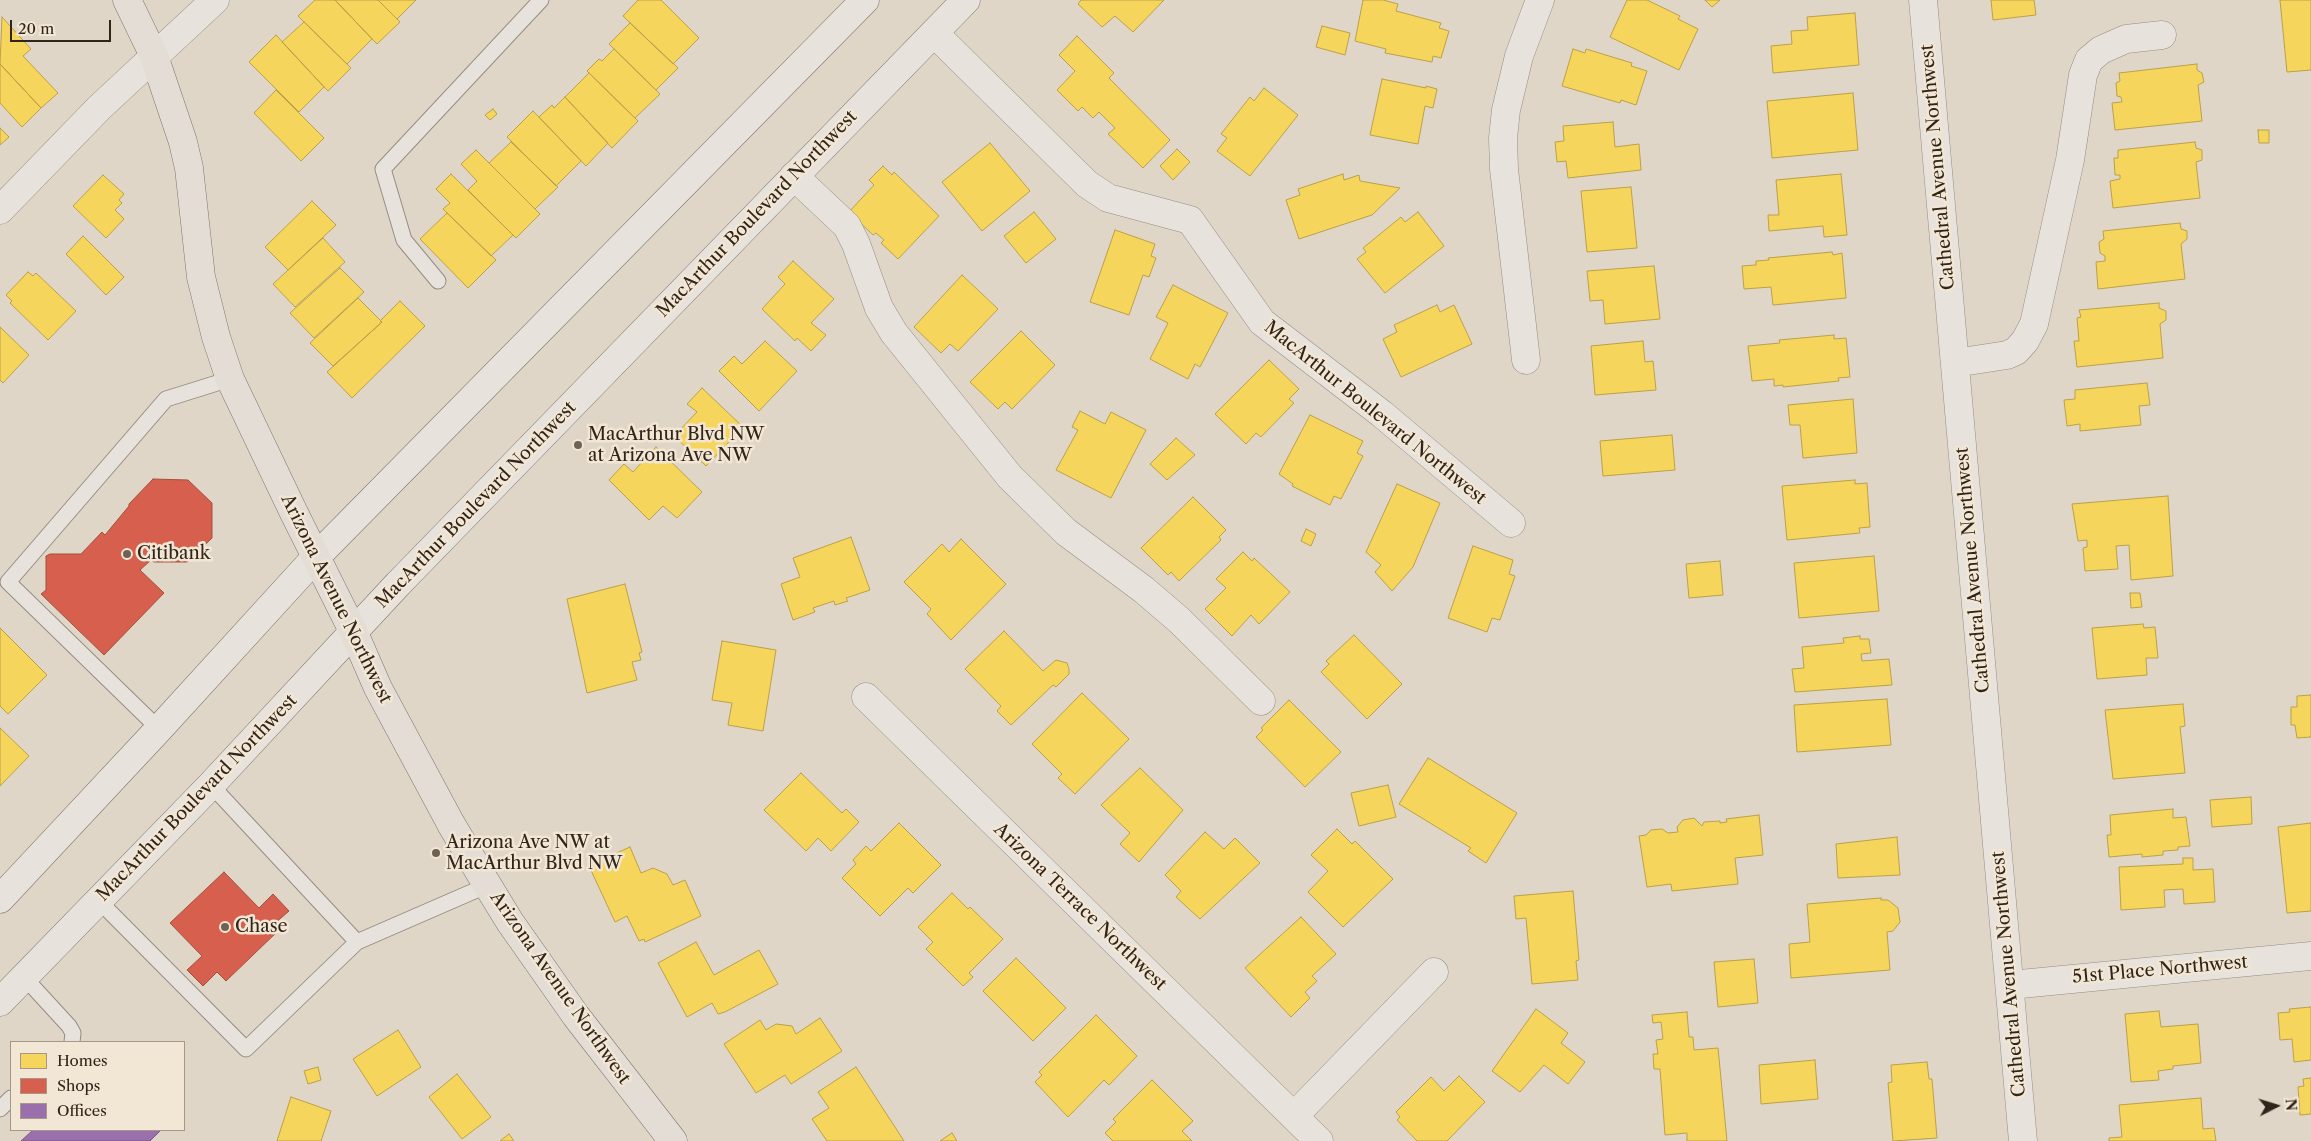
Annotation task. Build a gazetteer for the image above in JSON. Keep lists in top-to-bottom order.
{
  "streets": {
    "main road": ["Arizona Avenue Northwest"],
    "street": [
      "Cathedral Avenue Northwest",
      "MacArthur Boulevard Northwest",
      "Arizona Terrace Northwest",
      "51st Place Northwest"
    ]
  },
  "crossings": [
    ["Cathedral Avenue Northwest", "51st Place Northwest"],
    ["MacArthur Boulevard Northwest", "Arizona Avenue Northwest"]
  ],
  "places": [
    "MacArthur Blvd NW at Arizona Ave NW",
    "Citibank",
    "Arizona Ave NW at MacArthur Blvd NW",
    "Chase"
  ],
  "legend": ["Homes", "Shops", "Offices"],
  "scale_bar": "20 m",
  "north": "right"
}
